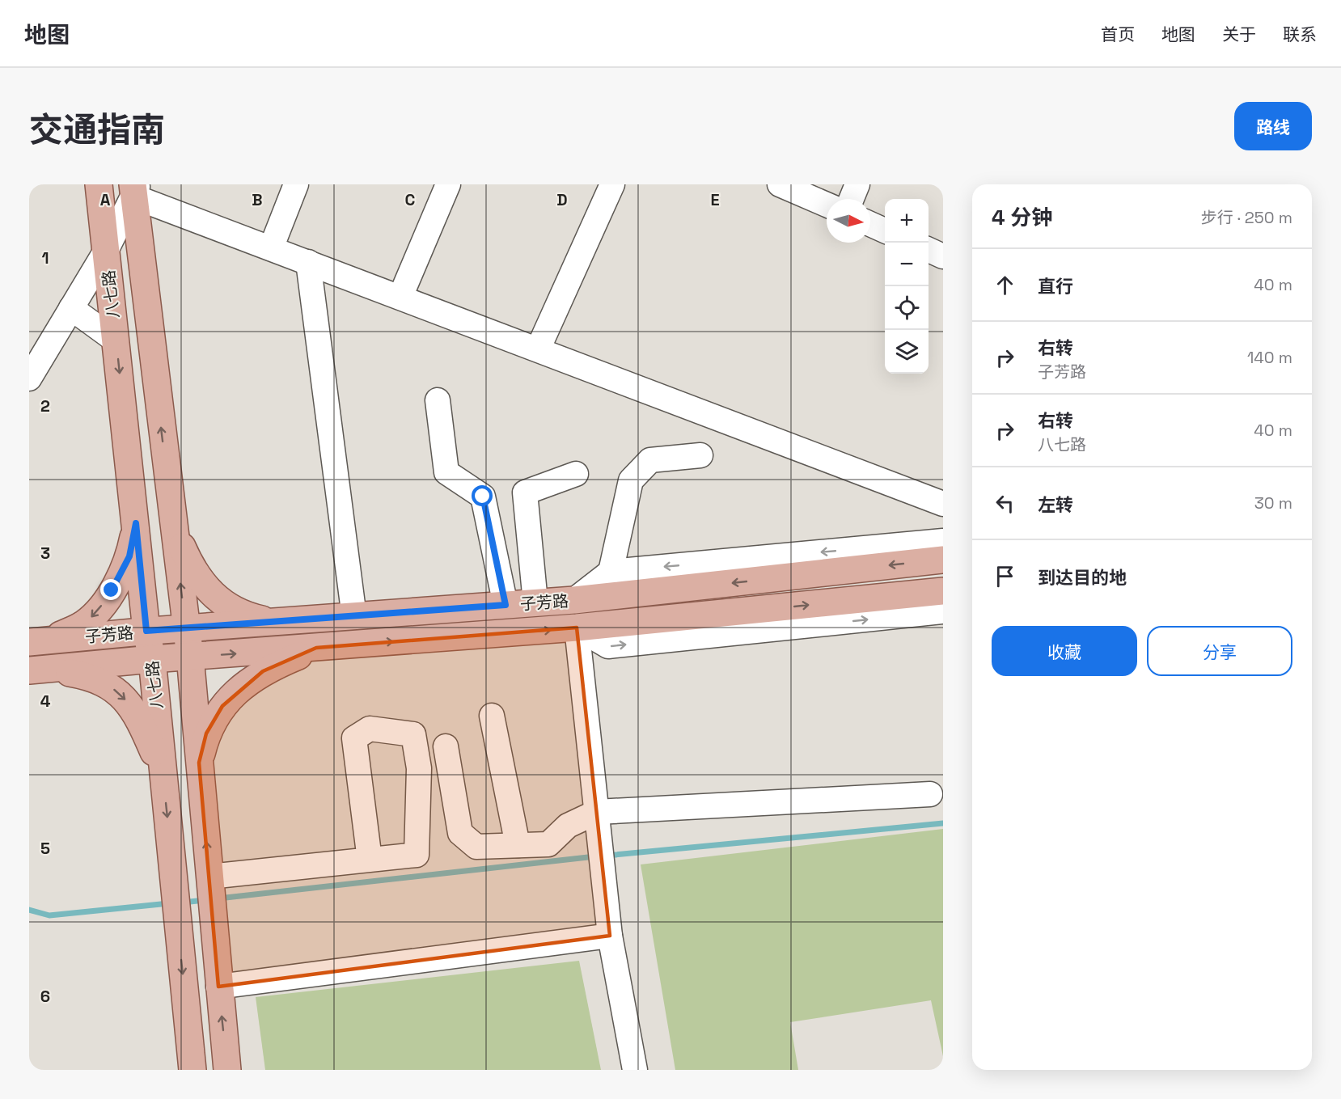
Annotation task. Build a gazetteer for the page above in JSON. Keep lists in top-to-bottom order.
{
  "streets": {
    "main road": ["八七路", "子芳路"]
  },
  "crossings": [
    ["八七路", "子芳路"]
  ],
  "north": "right",
  "page": {
    "header": "地图",
    "nav": [
      "首页",
      "地图",
      "关于",
      "联系"
    ],
    "title": "交通指南",
    "buttons": [
      "路线",
      ["收藏", "分享"]
    ],
    "heading": ["4 分钟", "步行 · 250 m"],
    "map_buttons": ["+", "−"],
    "list": [
      ["直行", "40 m"],
      ["右转", "子芳路", "140 m"],
      ["右转", "八七路", "40 m"],
      ["左转", "30 m"],
      "到达目的地"
    ]
  },
  "grid": {
    "columns": [
      "A",
      "B",
      "C",
      "D",
      "E"
    ],
    "rows": [
      "1",
      "2",
      "3",
      "4",
      "5",
      "6"
    ]
  }
}
